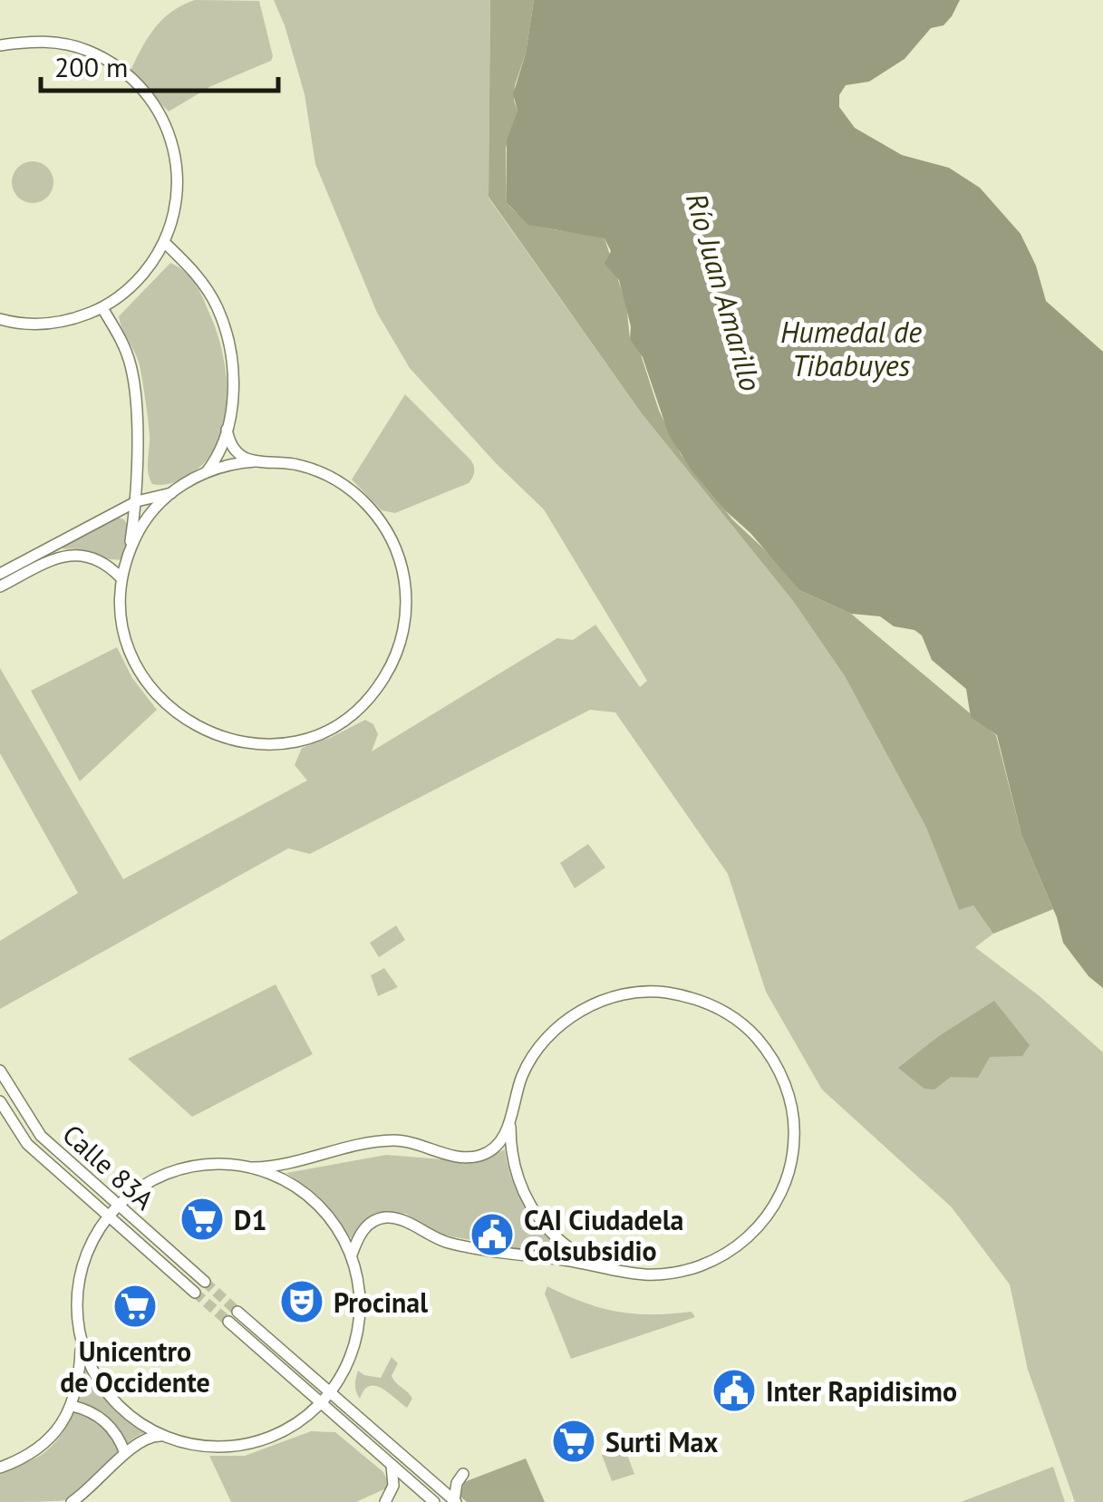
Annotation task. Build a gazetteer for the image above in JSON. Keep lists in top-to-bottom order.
{
  "streets": {
    "street": ["Calle 83A"]
  },
  "water": ["Río Juan Amarillo", "Humedal de Tibabuyes"],
  "places": {
    "supermarket": ["D1", "Unicentro de Occidente", "Surti Max"],
    "public building": ["CAI Ciudadela Colsubsidio", "Inter Rapidisimo"],
    "theatre": ["Procinal"]
  },
  "scale_bar": "200 m"
}
